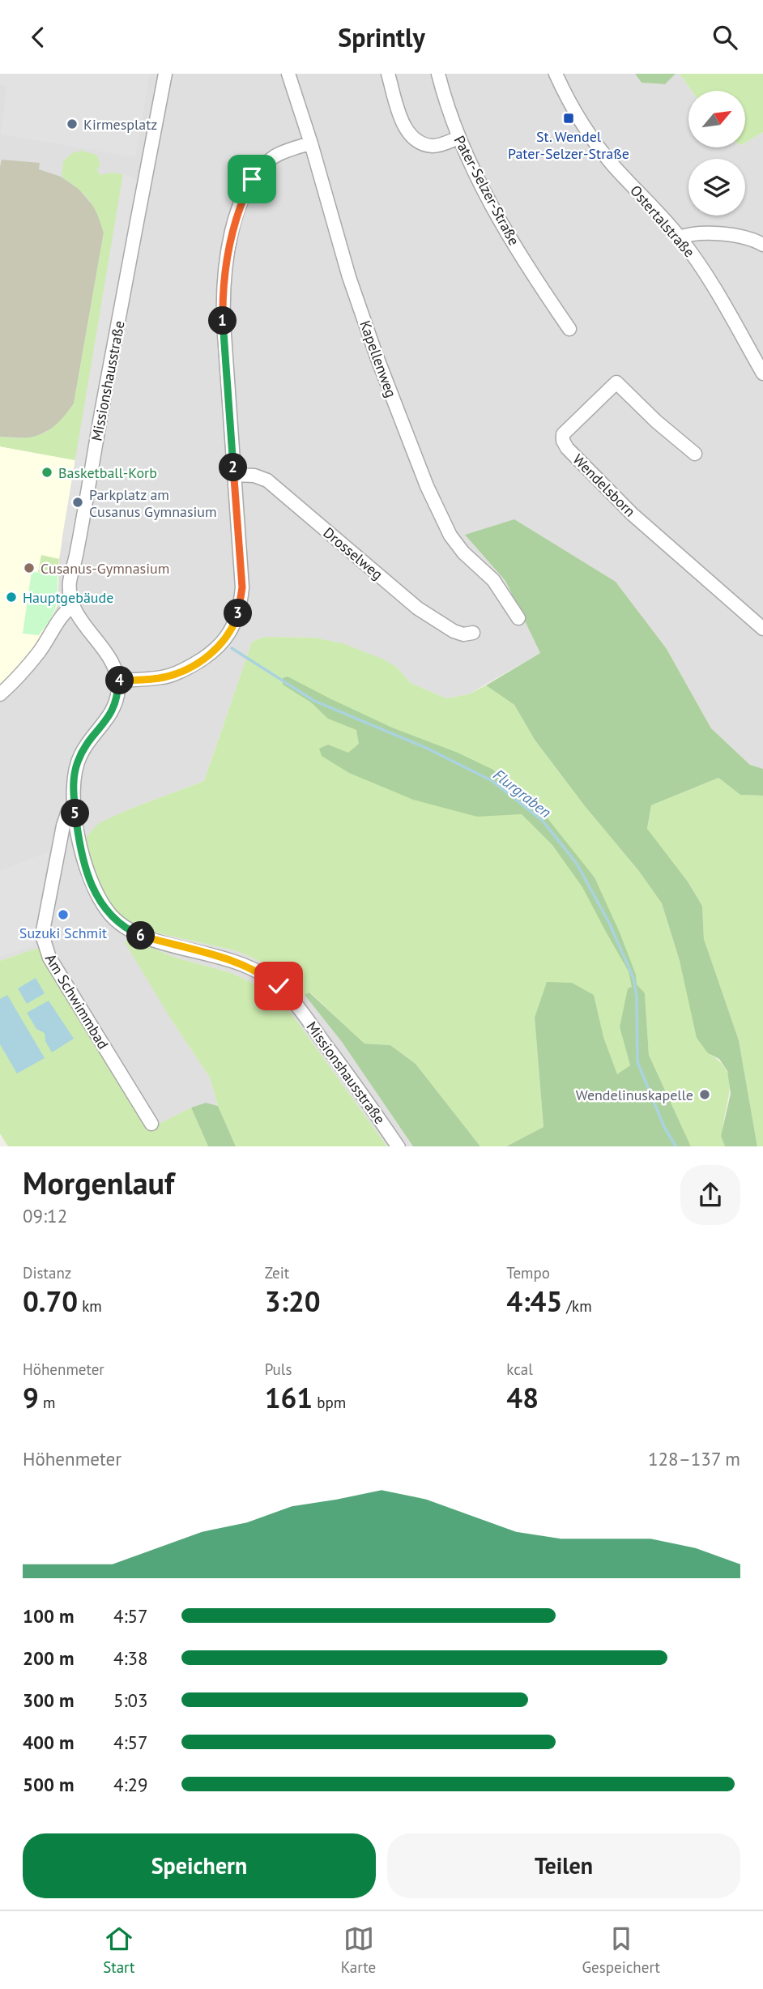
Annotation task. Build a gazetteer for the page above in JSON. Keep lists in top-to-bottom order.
{
  "streets": {
    "street": [
      "Pater-Selzer-Straße",
      "Ostertalstraße",
      "Kapellenweg",
      "Missionshausstraße",
      "Wendelsborn",
      "Drosselweg",
      "Am Schwimmbad"
    ]
  },
  "crossings": [
    ["Missionshausstraße", "Am Schwimmbad"]
  ],
  "water": ["Flurgraben"],
  "places": {
    "transit": ["St. Wendel Pater-Selzer-Straße"],
    "other": [
      "Kirmesplatz",
      "Basketball-Korb",
      "Parkplatz am Cusanus Gymnasium",
      "Cusanus-Gymnasium",
      "Hauptgebäude",
      "Suzuki Schmit",
      "Wendelinuskapelle"
    ]
  },
  "north": "top right",
  "page": {
    "header": "Sprintly",
    "pins": [
      "1",
      "2",
      "3",
      "4",
      "5",
      "6"
    ],
    "heading": ["Morgenlauf", "09:12"],
    "stats": [
      ["Distanz", "0.70 km"],
      ["Zeit", "3:20"],
      ["Tempo", "4:45 /km"],
      ["Höhenmeter", "9 m"],
      ["Puls", "161 bpm"],
      ["kcal", "48"]
    ],
    "chart": ["Höhenmeter", "128–137 m"],
    "list": [
      {
        "name": "100 m",
        "note": "4:57"
      },
      {
        "name": "200 m",
        "note": "4:38"
      },
      {
        "name": "300 m",
        "note": "5:03"
      },
      {
        "name": "400 m",
        "note": "4:57"
      },
      {
        "name": "500 m",
        "note": "4:29"
      }
    ],
    "buttons": ["Speichern", "Teilen"],
    "tabs": ["Start", "Karte", "Gespeichert"]
  }
}
